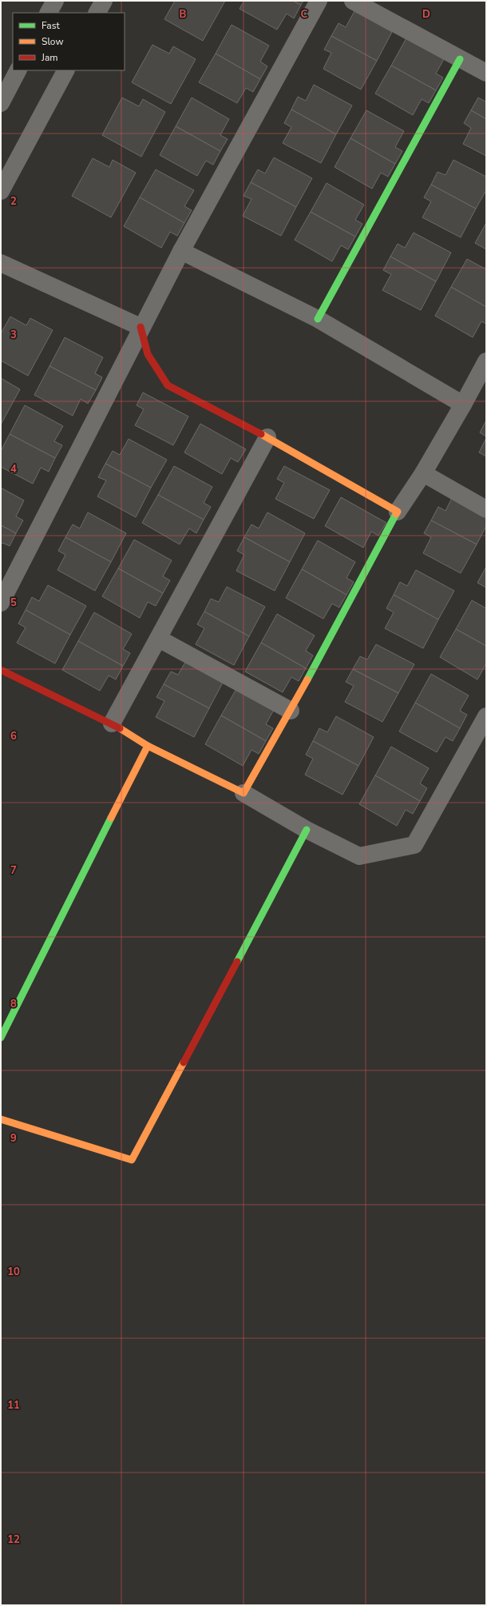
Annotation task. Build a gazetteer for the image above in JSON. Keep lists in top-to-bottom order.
{
  "legend": ["Fast", "Slow", "Jam"],
  "grid": {
    "columns": ["B", "C", "D"],
    "rows": [
      "2",
      "3",
      "4",
      "5",
      "6",
      "7",
      "8",
      "9",
      "10",
      "11",
      "12"
    ]
  }
}
